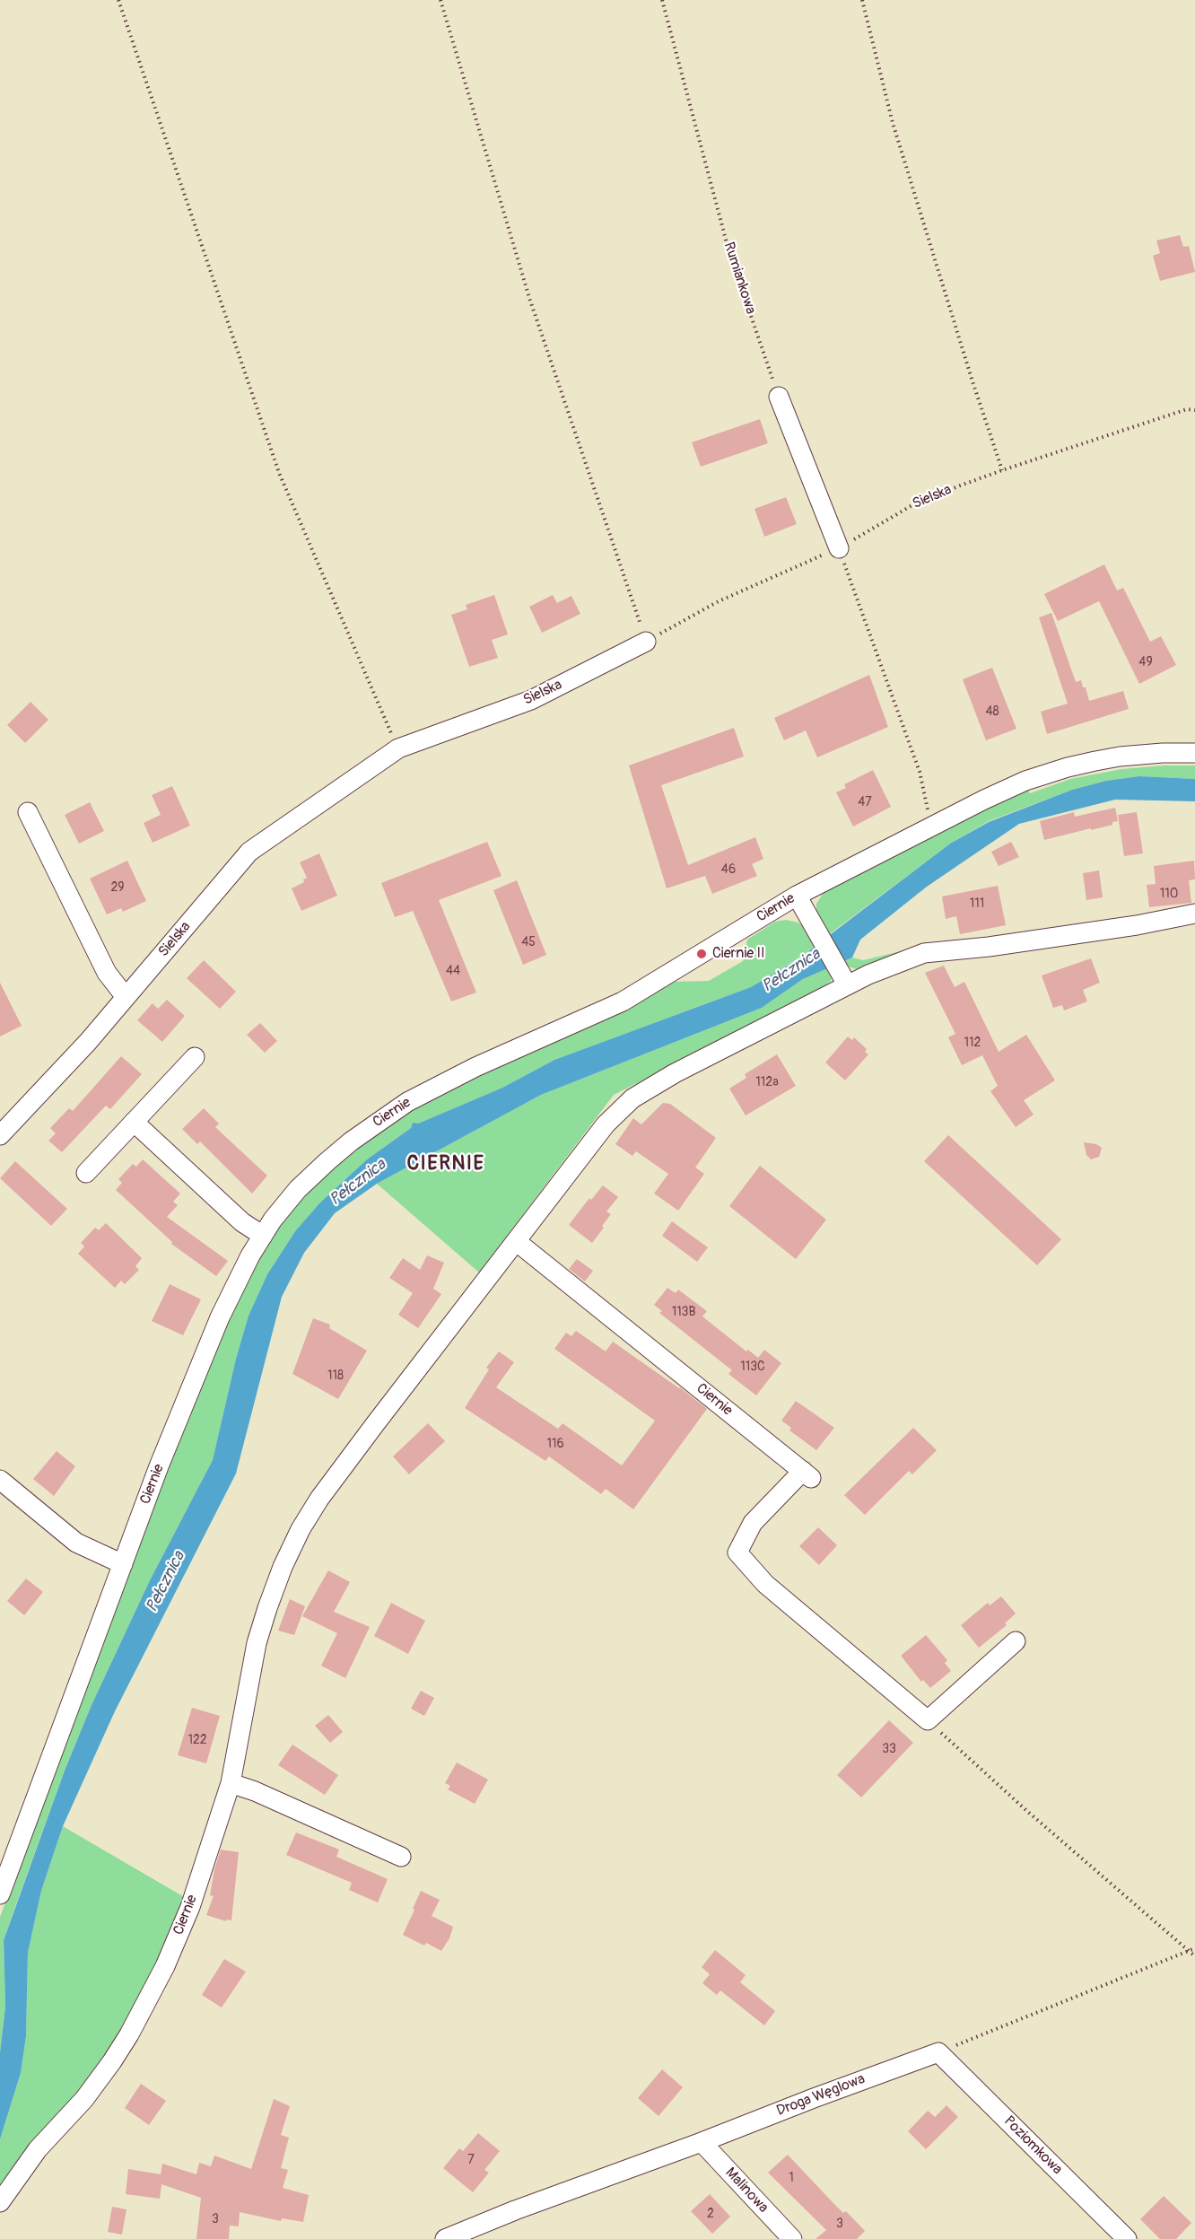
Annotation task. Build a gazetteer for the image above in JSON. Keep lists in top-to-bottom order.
{
  "streets": {
    "street": [
      "Sielska",
      "Ciernie",
      "Droga Węglowa",
      "Poziomkowa",
      "Malinowa"
    ],
    "path": ["Rumiankowa"]
  },
  "crossings": [
    ["Droga Węglowa", "Poziomkowa"],
    ["Droga Węglowa", "Malinowa"]
  ],
  "districts": ["CIERNIE"],
  "water": ["Pełcznica"],
  "places": ["Ciernie II"],
  "house_numbers": [
    "49",
    "48",
    "47",
    "46",
    "29",
    "110",
    "111",
    "45",
    "44",
    "112",
    "112a",
    "113B",
    "113C",
    "118",
    "116",
    "122",
    "33",
    "7",
    "1",
    "2",
    "3",
    "3"
  ]
}
